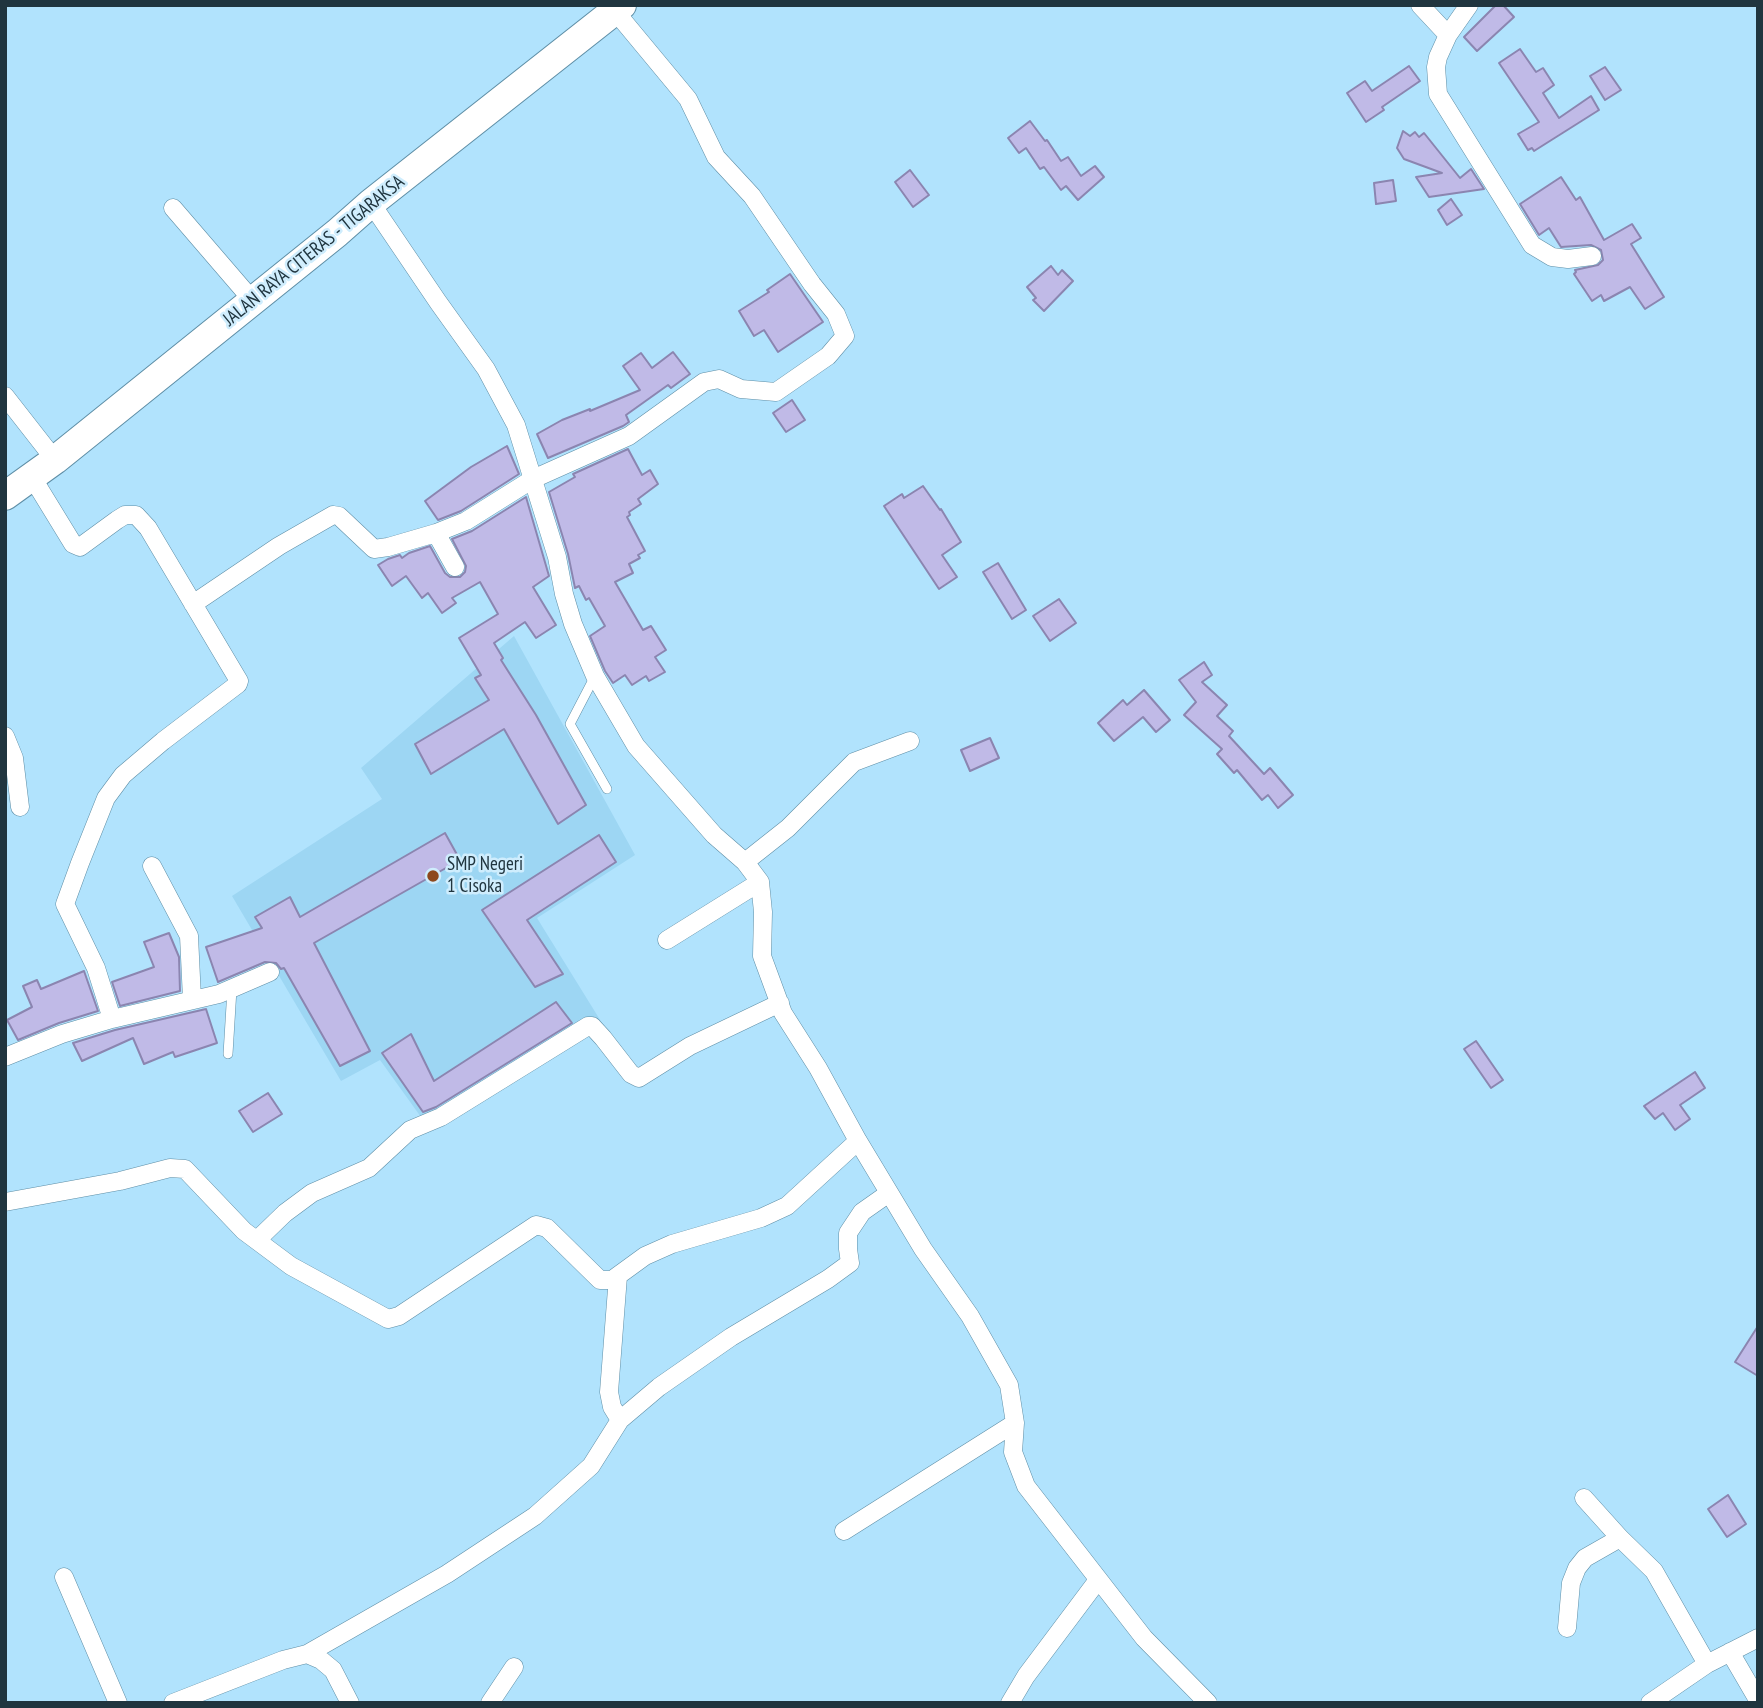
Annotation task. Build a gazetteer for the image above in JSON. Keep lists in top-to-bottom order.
{
  "streets": {
    "main road": ["JALAN RAYA CITERAS - TIGARAKSA"]
  },
  "places": ["SMP Negeri 1 Cisoka"]
}
